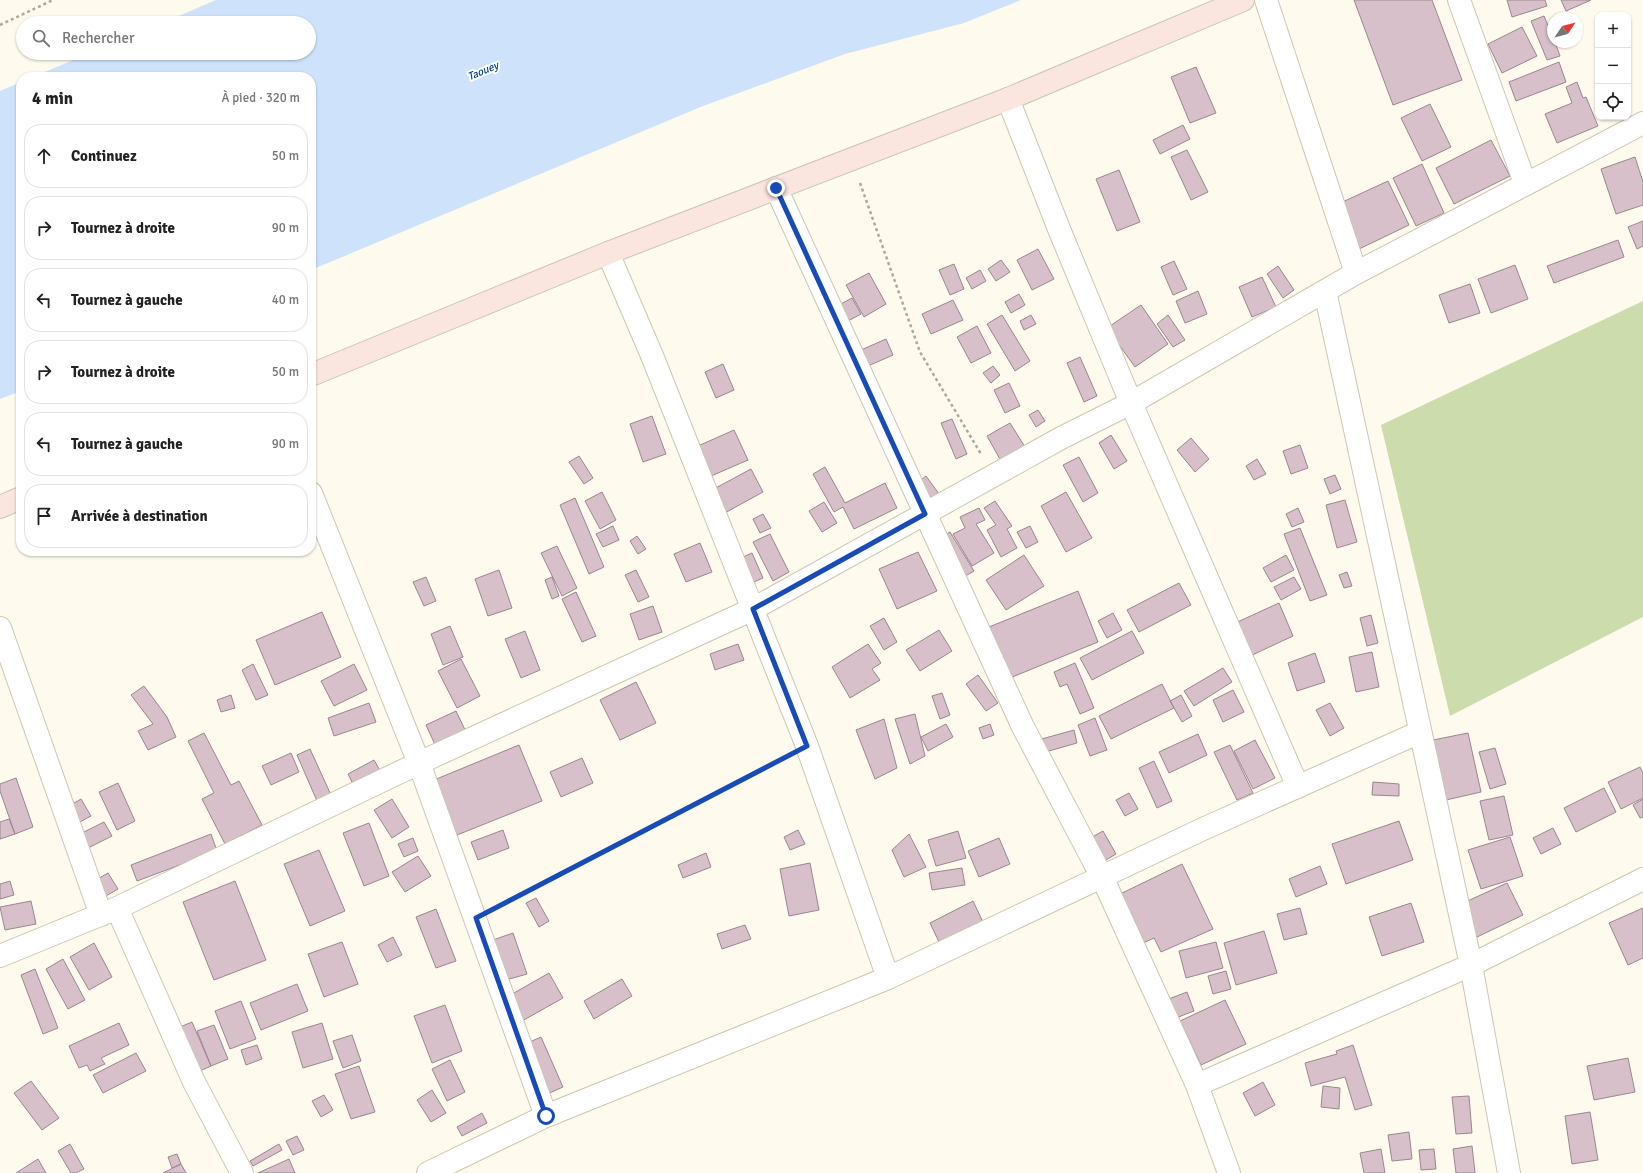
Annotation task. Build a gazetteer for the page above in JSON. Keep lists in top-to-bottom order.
{
  "water": ["Taouey"],
  "north": "top right",
  "page": {
    "map_buttons": ["+", "−"],
    "search": "Rechercher",
    "heading": ["4 min", "À pied · 320 m"],
    "list": [
      ["Continuez", "50 m"],
      ["Tournez à droite", "90 m"],
      ["Tournez à gauche", "40 m"],
      ["Tournez à droite", "50 m"],
      ["Tournez à gauche", "90 m"],
      "Arrivée à destination"
    ]
  }
}
